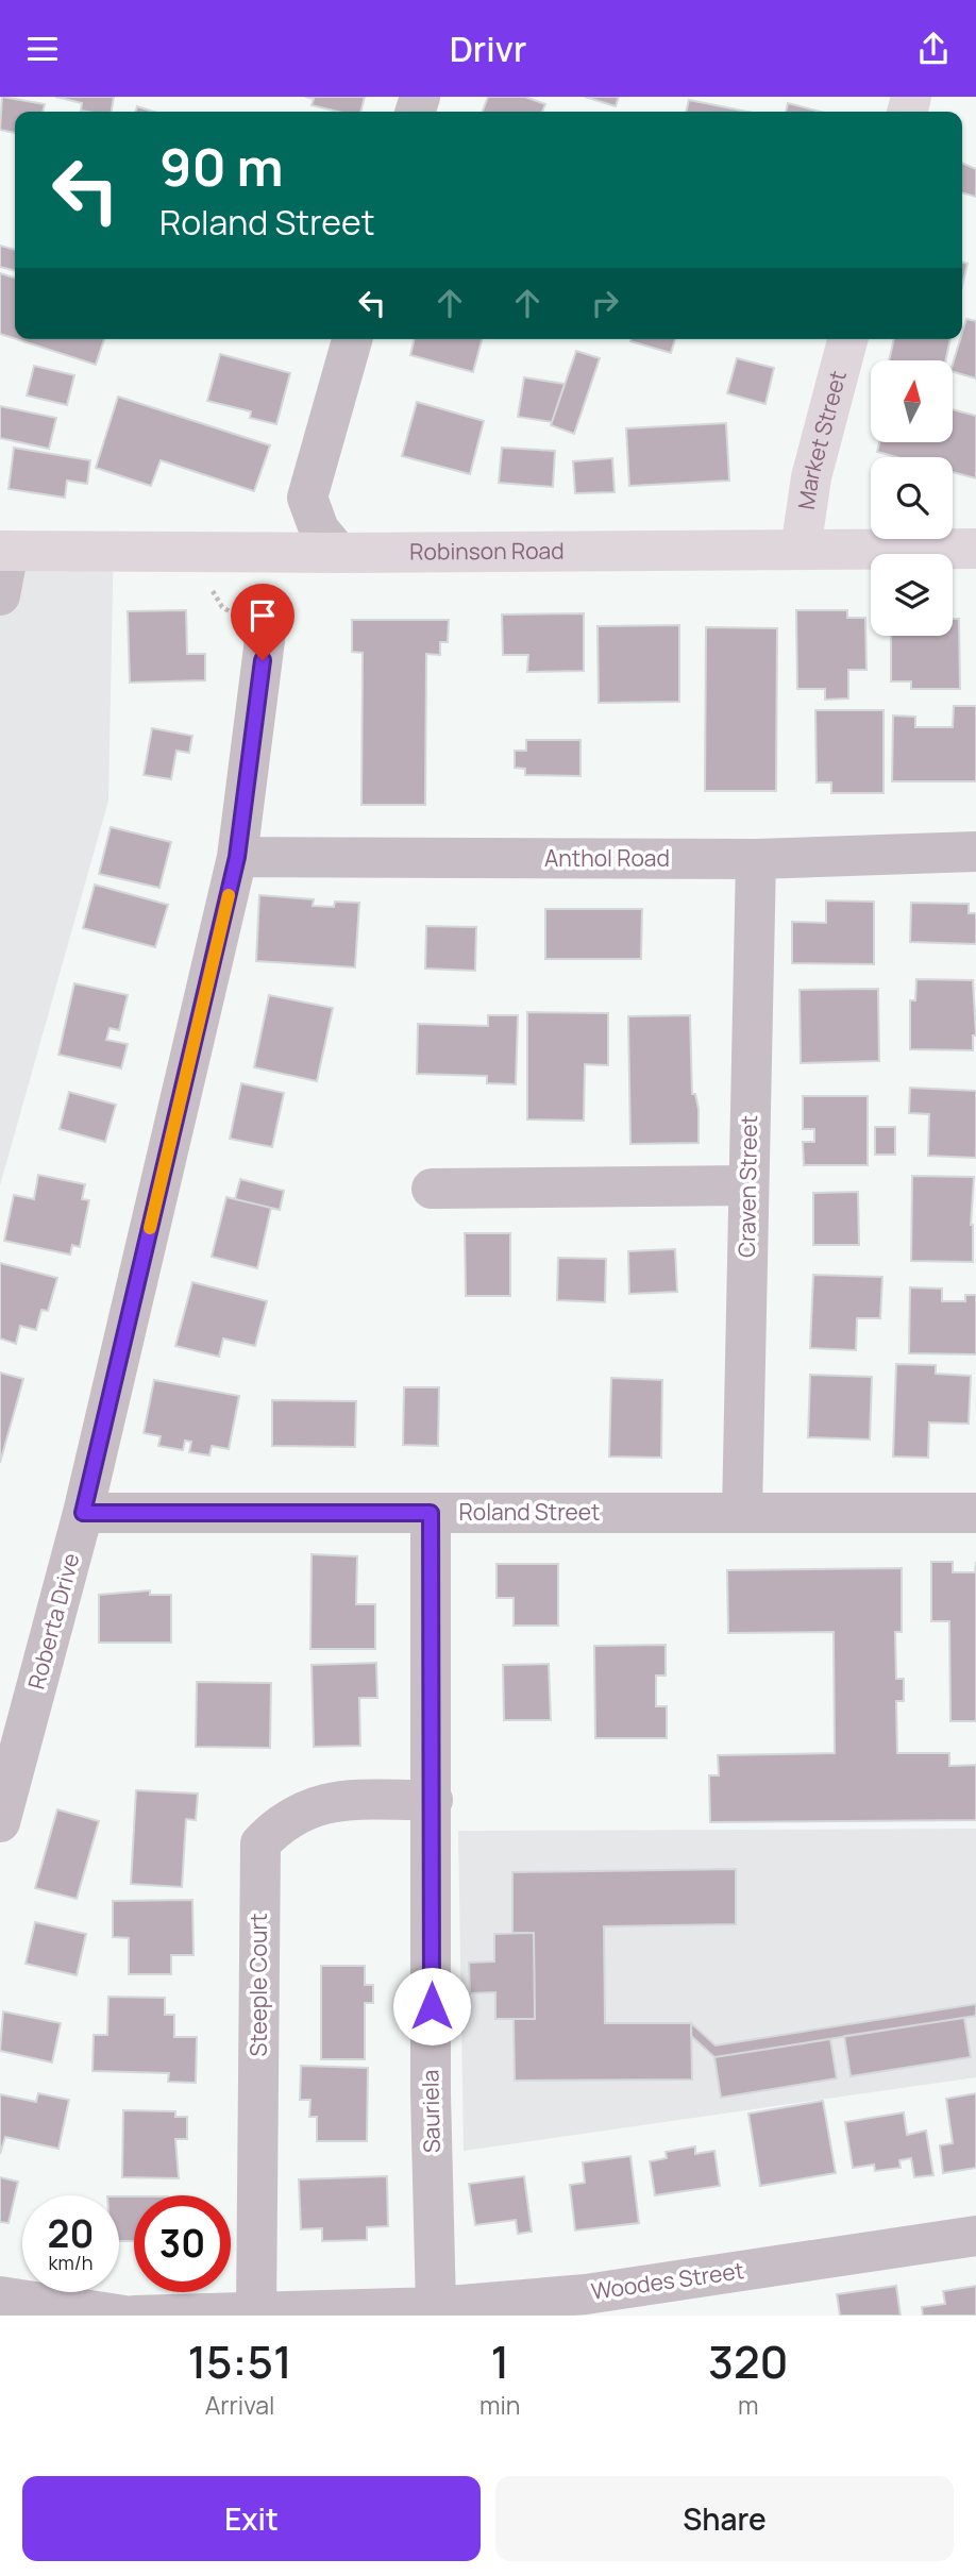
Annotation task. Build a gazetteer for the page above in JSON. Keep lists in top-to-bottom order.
{
  "streets": {
    "main road": ["Market Street", "Robinson Road"],
    "street": [
      "Anthol Road",
      "Craven Street",
      "Roland Street",
      "Roberta Drive",
      "Steeple Court",
      "Sauriela",
      "Woodes Street"
    ]
  },
  "crossings": [
    ["Market Street", "Robinson Road"],
    ["Anthol Road", "Craven Street"],
    ["Anthol Road", "Roberta Drive"],
    ["Craven Street", "Roland Street"],
    ["Roland Street", "Roberta Drive"],
    ["Roland Street", "Sauriela"],
    ["Steeple Court", "Sauriela"],
    ["Steeple Court", "Woodes Street"],
    ["Sauriela", "Woodes Street"]
  ],
  "north": "top",
  "page": {
    "header": "Drivr",
    "turn": ["90 m", "Roland Street"],
    "speed": "20 km/h",
    "limit": "30",
    "eta": [
      "15:51",
      "Arrival",
      "1",
      "min",
      "320",
      "m"
    ],
    "buttons": ["Exit", "Share"]
  }
}
